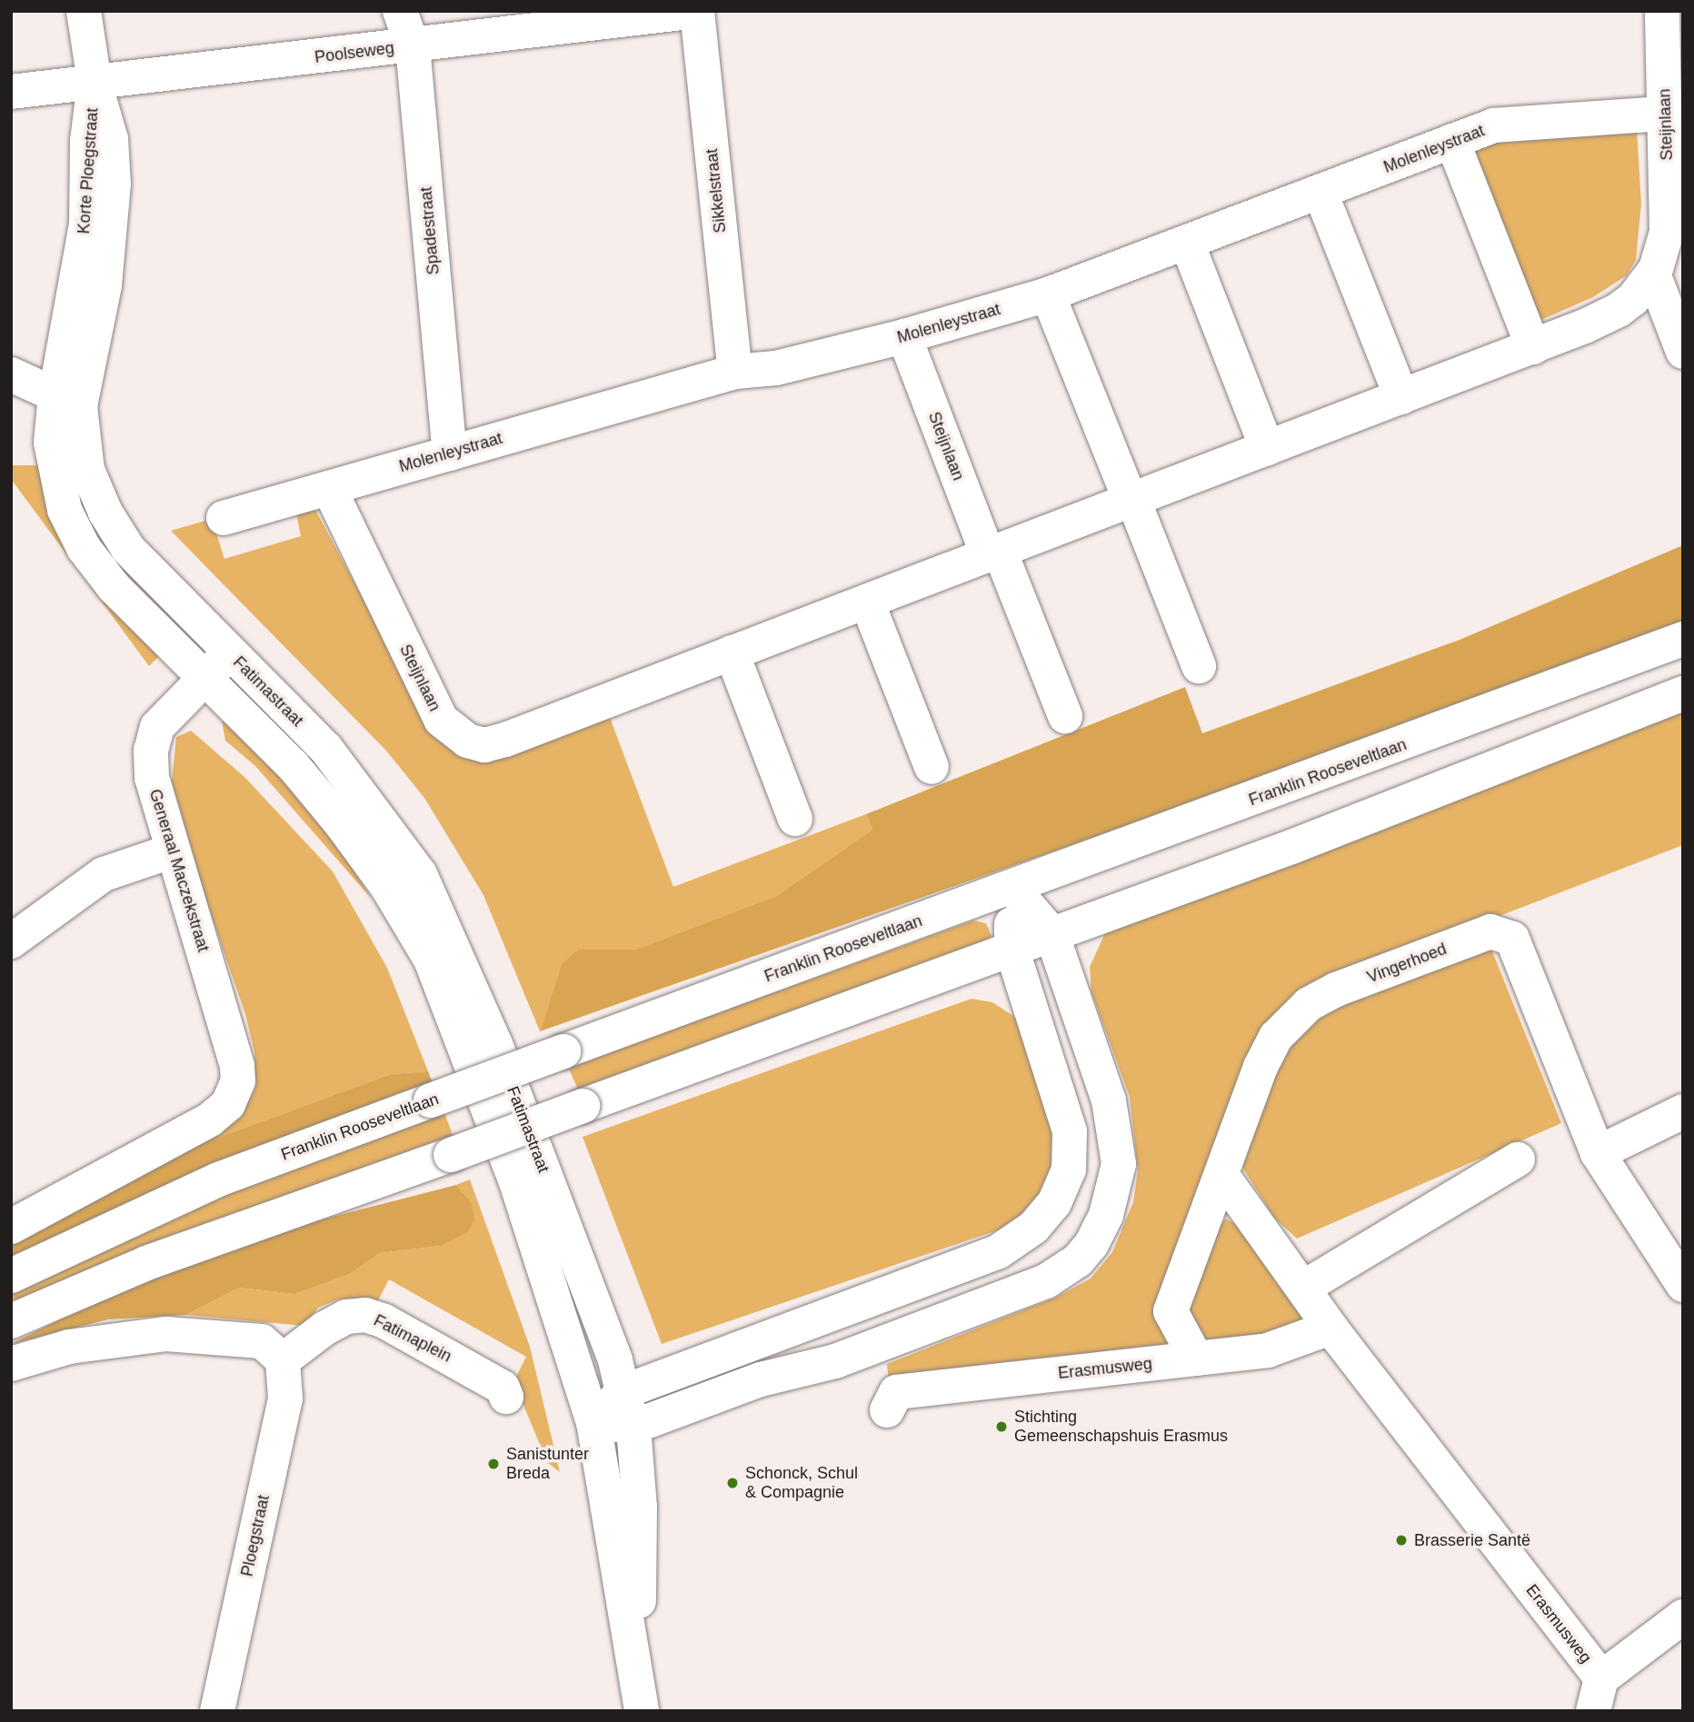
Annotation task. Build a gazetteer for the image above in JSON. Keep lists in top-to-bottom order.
{
  "streets": {
    "street": [
      "Poolseweg",
      "Steijnlaan",
      "Molenleystraat",
      "Korte Ploegstraat",
      "Sikkelstraat",
      "Spadestraat",
      "Fatimastraat",
      "Franklin Rooseveltlaan",
      "Generaal Maczekstraat",
      "Vingerhoed",
      "Fatimaplein",
      "Erasmusweg",
      "Ploegstraat"
    ]
  },
  "crossings": [
    ["Poolseweg", "Korte Ploegstraat"],
    ["Poolseweg", "Sikkelstraat"],
    ["Poolseweg", "Spadestraat"],
    ["Steijnlaan", "Molenleystraat"],
    ["Molenleystraat", "Sikkelstraat"],
    ["Molenleystraat", "Spadestraat"],
    ["Fatimastraat", "Generaal Maczekstraat"],
    ["Vingerhoed", "Erasmusweg"],
    ["Fatimaplein", "Ploegstraat"]
  ],
  "places": [
    "Stichting Gemeenschapshuis Erasmus",
    "Sanistunter Breda",
    "Schonck, Schul & Compagnie",
    "Brasserie Santë"
  ]
}
